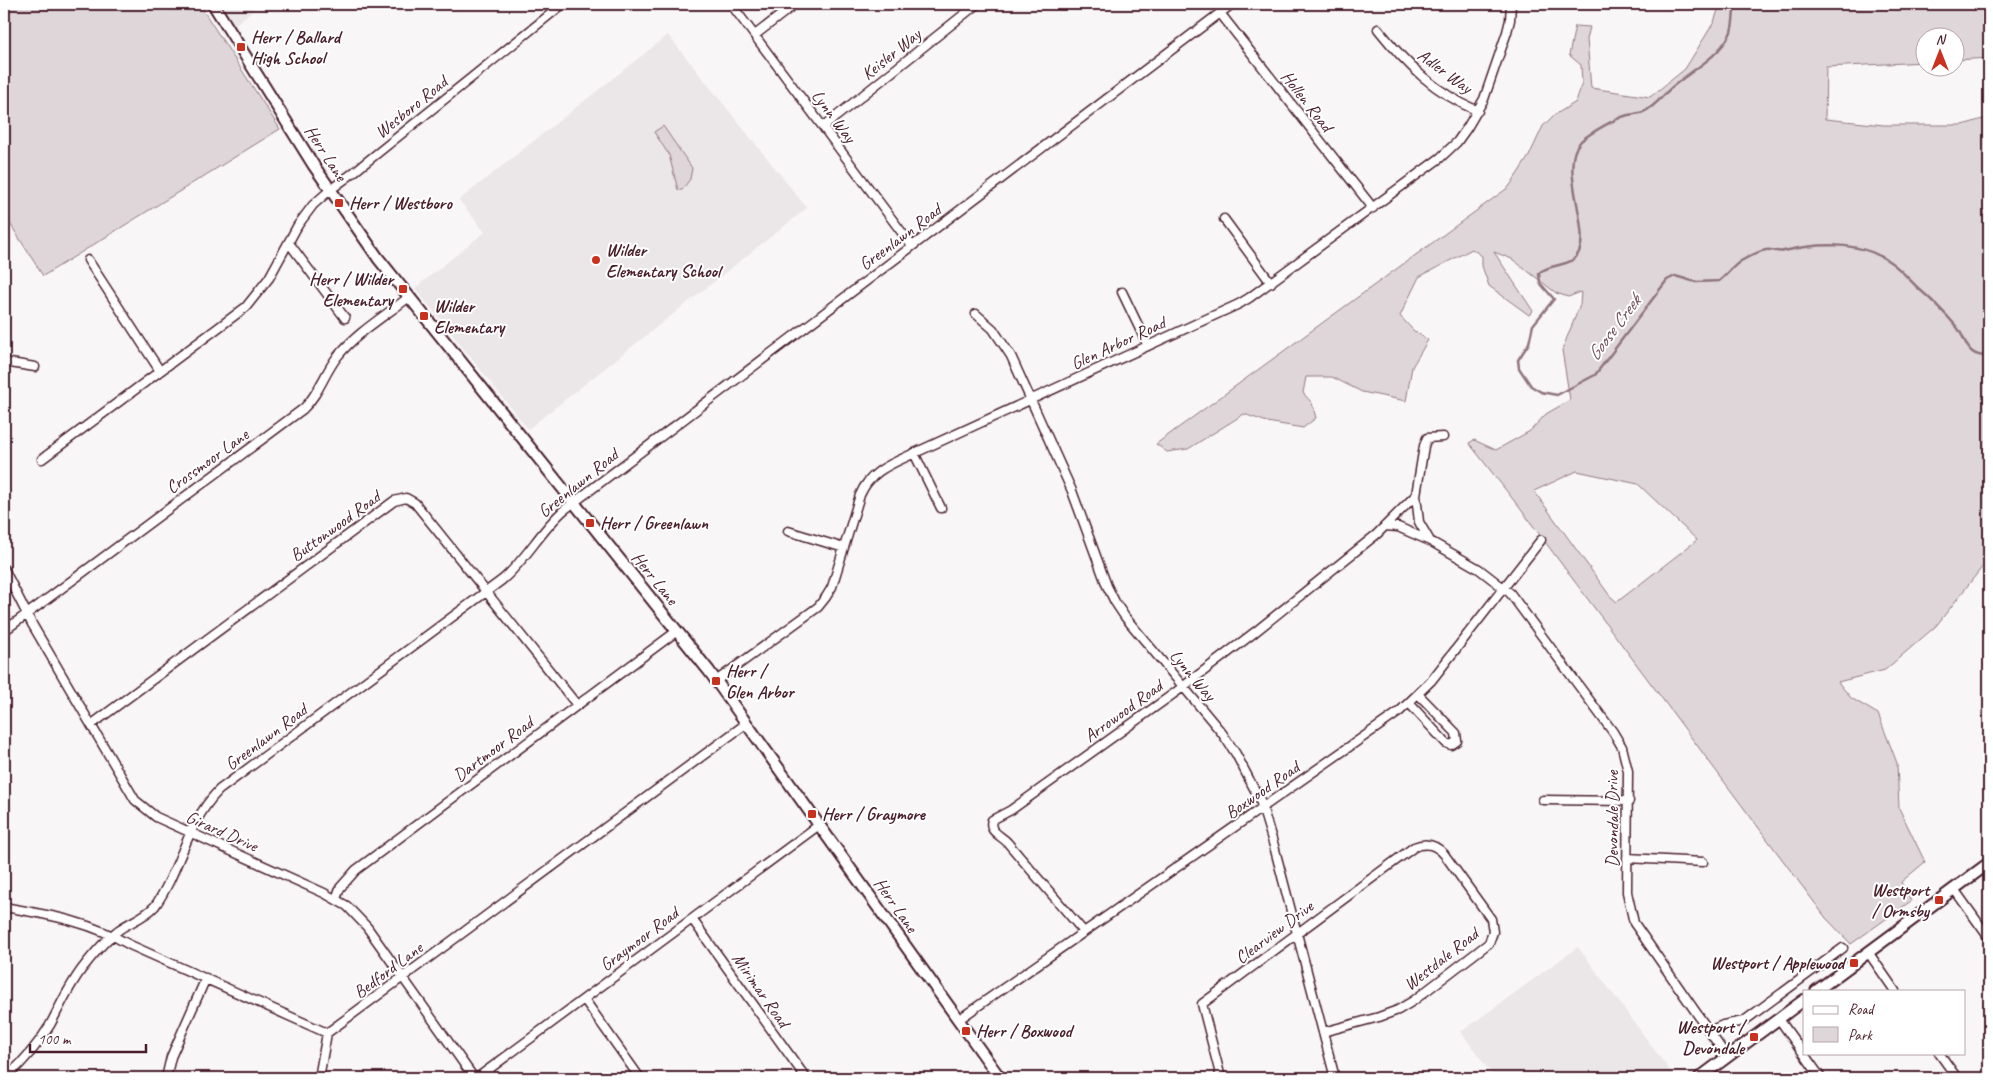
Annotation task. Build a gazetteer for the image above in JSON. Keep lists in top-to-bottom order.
{
  "streets": {
    "main road": ["Herr Lane"],
    "street": [
      "Keisler Way",
      "Adler Way",
      "Hollen Road",
      "Wesboro Road",
      "Lynn Way",
      "Greenlawn Road",
      "Glen Arbor Road",
      "Crossmoor Lane",
      "Buttonwood Road",
      "Arrowood Road",
      "Dartmoor Road",
      "Boxwood Road",
      "Devondale Drive",
      "Girard Drive",
      "Clearview Drive",
      "Graymoor Road",
      "Westdale Road",
      "Bedford Lane",
      "Mirimar Road"
    ]
  },
  "crossings": [
    ["Keisler Way", "Lynn Way"],
    ["Adler Way", "Glen Arbor Road"],
    ["Hollen Road", "Greenlawn Road"],
    ["Hollen Road", "Glen Arbor Road"],
    ["Wesboro Road", "Herr Lane"],
    ["Lynn Way", "Greenlawn Road"],
    ["Lynn Way", "Glen Arbor Road"],
    ["Lynn Way", "Arrowood Road"],
    ["Lynn Way", "Boxwood Road"],
    ["Lynn Way", "Clearview Drive"],
    ["Lynn Way", "Westdale Road"],
    ["Herr Lane", "Greenlawn Road"],
    ["Herr Lane", "Glen Arbor Road"],
    ["Herr Lane", "Crossmoor Lane"],
    ["Herr Lane", "Dartmoor Road"],
    ["Herr Lane", "Boxwood Road"],
    ["Herr Lane", "Graymoor Road"],
    ["Herr Lane", "Bedford Lane"],
    ["Greenlawn Road", "Buttonwood Road"],
    ["Greenlawn Road", "Girard Drive"],
    ["Crossmoor Lane", "Girard Drive"],
    ["Buttonwood Road", "Dartmoor Road"],
    ["Buttonwood Road", "Girard Drive"],
    ["Arrowood Road", "Boxwood Road"],
    ["Arrowood Road", "Devondale Drive"],
    ["Dartmoor Road", "Girard Drive"],
    ["Boxwood Road", "Devondale Drive"],
    ["Girard Drive", "Graymoor Road"],
    ["Girard Drive", "Bedford Lane"],
    ["Clearview Drive", "Westdale Road"],
    ["Graymoor Road", "Mirimar Road"]
  ],
  "water": ["Goose Creek"],
  "places": {
    "transit": [
      "Herr / Ballard High School",
      "Herr / Westboro",
      "Herr / Wilder Elementary",
      "Wilder Elementary",
      "Herr / Greenlawn",
      "Herr / Glen Arbor",
      "Herr / Graymore",
      "Westport / Ormsby",
      "Westport / Applewood",
      "Herr / Boxwood",
      "Westport / Devondale"
    ],
    "other": ["Wilder Elementary School"]
  },
  "legend": ["Road", "Park"],
  "scale_bar": "100 m",
  "north": "top"
}
